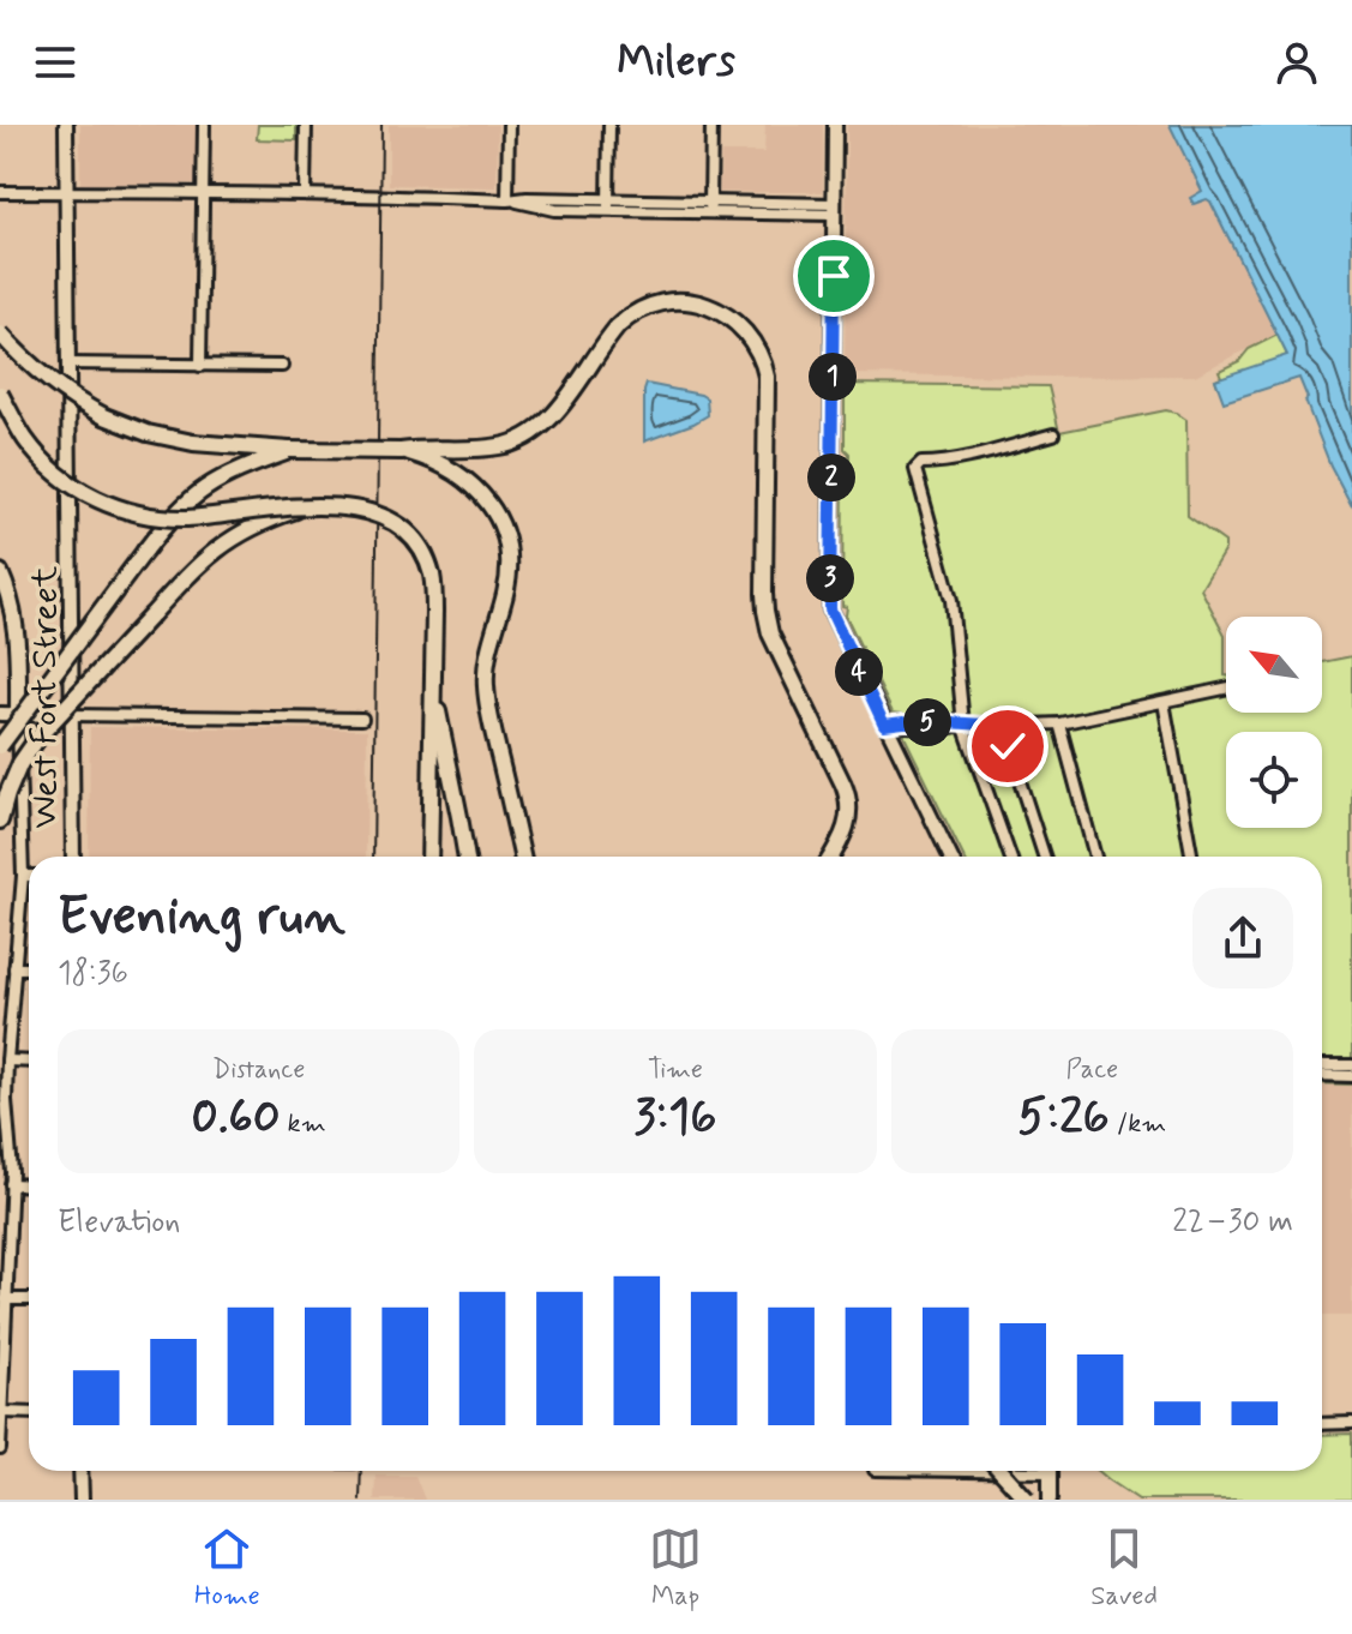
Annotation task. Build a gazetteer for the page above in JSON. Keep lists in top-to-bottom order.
{
  "streets": {
    "main road": ["West Fort Street"]
  },
  "north": "top left",
  "page": {
    "header": "Milers",
    "pins": [
      "1",
      "2",
      "3",
      "4",
      "5"
    ],
    "heading": ["Evening run", "18:36"],
    "stats": [
      ["Distance", "0.60 km"],
      ["Time", "3:16"],
      ["Pace", "5:26 /km"]
    ],
    "chart": ["Elevation", "22–30 m"],
    "tabs": ["Home", "Map", "Saved"]
  }
}
